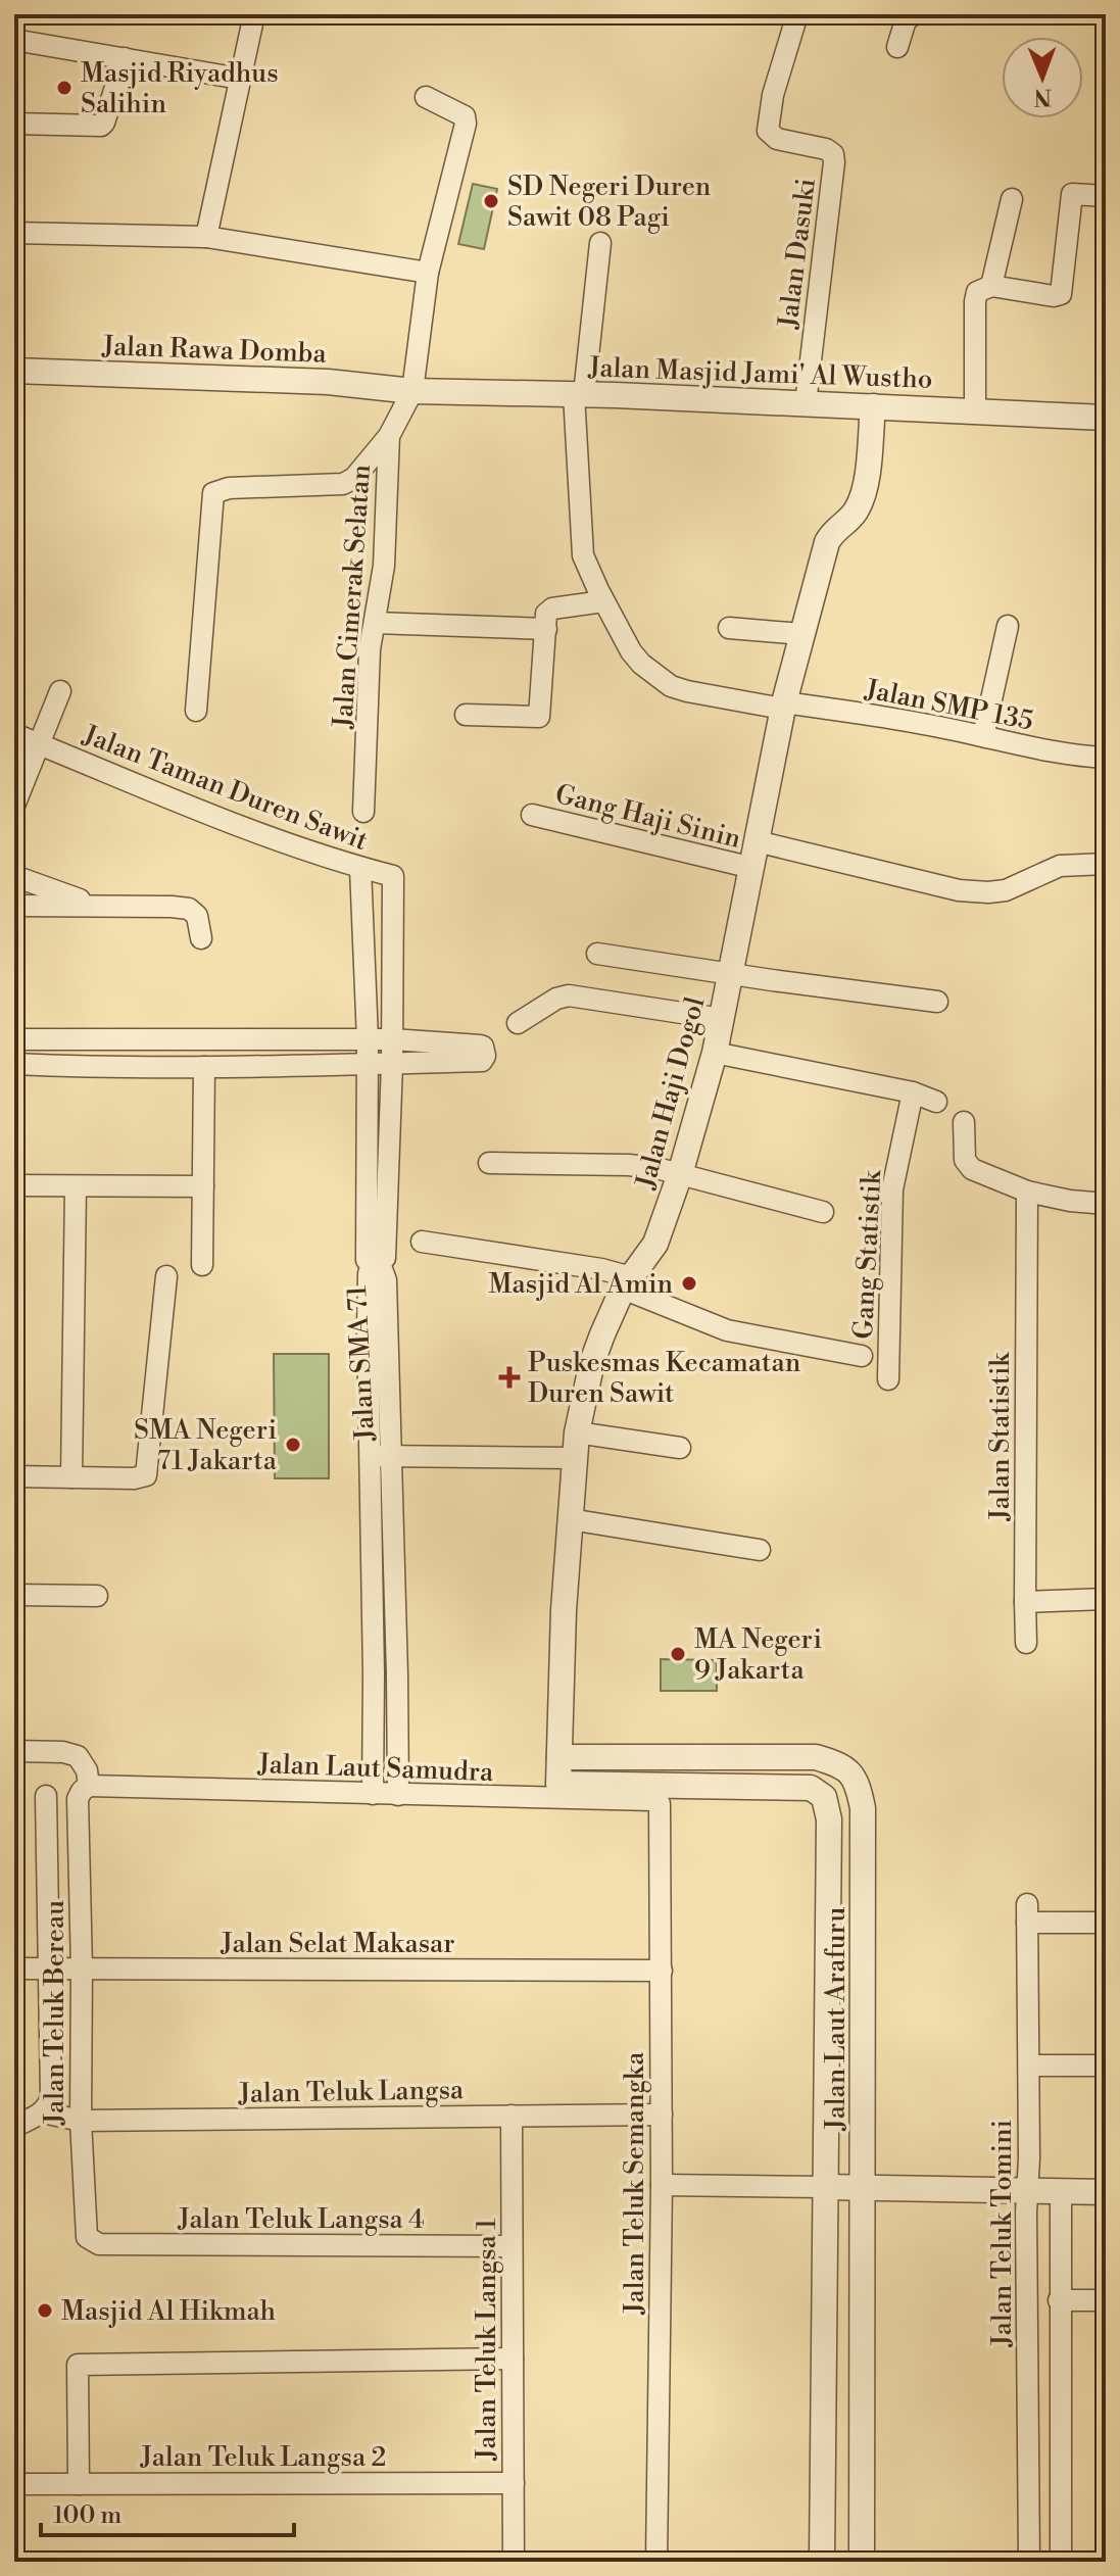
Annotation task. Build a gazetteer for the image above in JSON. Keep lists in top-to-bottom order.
{
  "streets": {
    "street": [
      "Jalan Dasuki",
      "Jalan Rawa Domba",
      "Jalan Masjid Jami' Al Wustho",
      "Jalan Cimerak Selatan",
      "Jalan SMP 135",
      "Jalan Taman Duren Sawit",
      "Gang Haji Sinin",
      "Jalan Haji Dogol",
      "Gang Statistik",
      "Jalan SMA 71",
      "Jalan Statistik",
      "Jalan Laut Samudra",
      "Jalan Selat Makasar",
      "Jalan Teluk Bereau",
      "Jalan Laut Arafuru",
      "Jalan Teluk Langsa",
      "Jalan Teluk Semangka",
      "Jalan Teluk Langsa 4",
      "Jalan Teluk Tomini",
      "Jalan Teluk Langsa 1",
      "Jalan Teluk Langsa 2"
    ]
  },
  "crossings": [
    ["Jalan Dasuki", "Jalan Masjid Jami' Al Wustho"],
    ["Jalan Rawa Domba", "Jalan Masjid Jami' Al Wustho"],
    ["Jalan Rawa Domba", "Jalan Cimerak Selatan"],
    ["Jalan Masjid Jami' Al Wustho", "Jalan Cimerak Selatan"],
    ["Jalan Masjid Jami' Al Wustho", "Jalan SMP 135"],
    ["Jalan Masjid Jami' Al Wustho", "Jalan Haji Dogol"],
    ["Jalan SMP 135", "Jalan Haji Dogol"],
    ["Jalan Taman Duren Sawit", "Jalan SMA 71"],
    ["Gang Haji Sinin", "Jalan Haji Dogol"],
    ["Jalan Haji Dogol", "Jalan Laut Samudra"],
    ["Jalan Haji Dogol", "Jalan Laut Arafuru"],
    ["Jalan SMA 71", "Jalan Laut Samudra"],
    ["Jalan Laut Samudra", "Jalan Teluk Bereau"],
    ["Jalan Laut Samudra", "Jalan Laut Arafuru"],
    ["Jalan Laut Samudra", "Jalan Teluk Semangka"],
    ["Jalan Selat Makasar", "Jalan Teluk Bereau"],
    ["Jalan Selat Makasar", "Jalan Teluk Semangka"],
    ["Jalan Teluk Bereau", "Jalan Teluk Langsa"],
    ["Jalan Teluk Bereau", "Jalan Teluk Langsa 4"],
    ["Jalan Teluk Langsa", "Jalan Teluk Semangka"],
    ["Jalan Teluk Langsa", "Jalan Teluk Langsa 1"],
    ["Jalan Teluk Langsa 4", "Jalan Teluk Langsa 1"],
    ["Jalan Teluk Langsa 1", "Jalan Teluk Langsa 2"]
  ],
  "places": {
    "other": [
      "Masjid Riyadhus Salihin",
      "SD Negeri Duren Sawit 08 Pagi",
      "Masjid Al Amin",
      "SMA Negeri 71 Jakarta",
      "MA Negeri 9 Jakarta",
      "Masjid Al Hikmah"
    ],
    "health": ["Puskesmas Kecamatan Duren Sawit"]
  },
  "scale_bar": "100 m",
  "north": "bottom"
}
